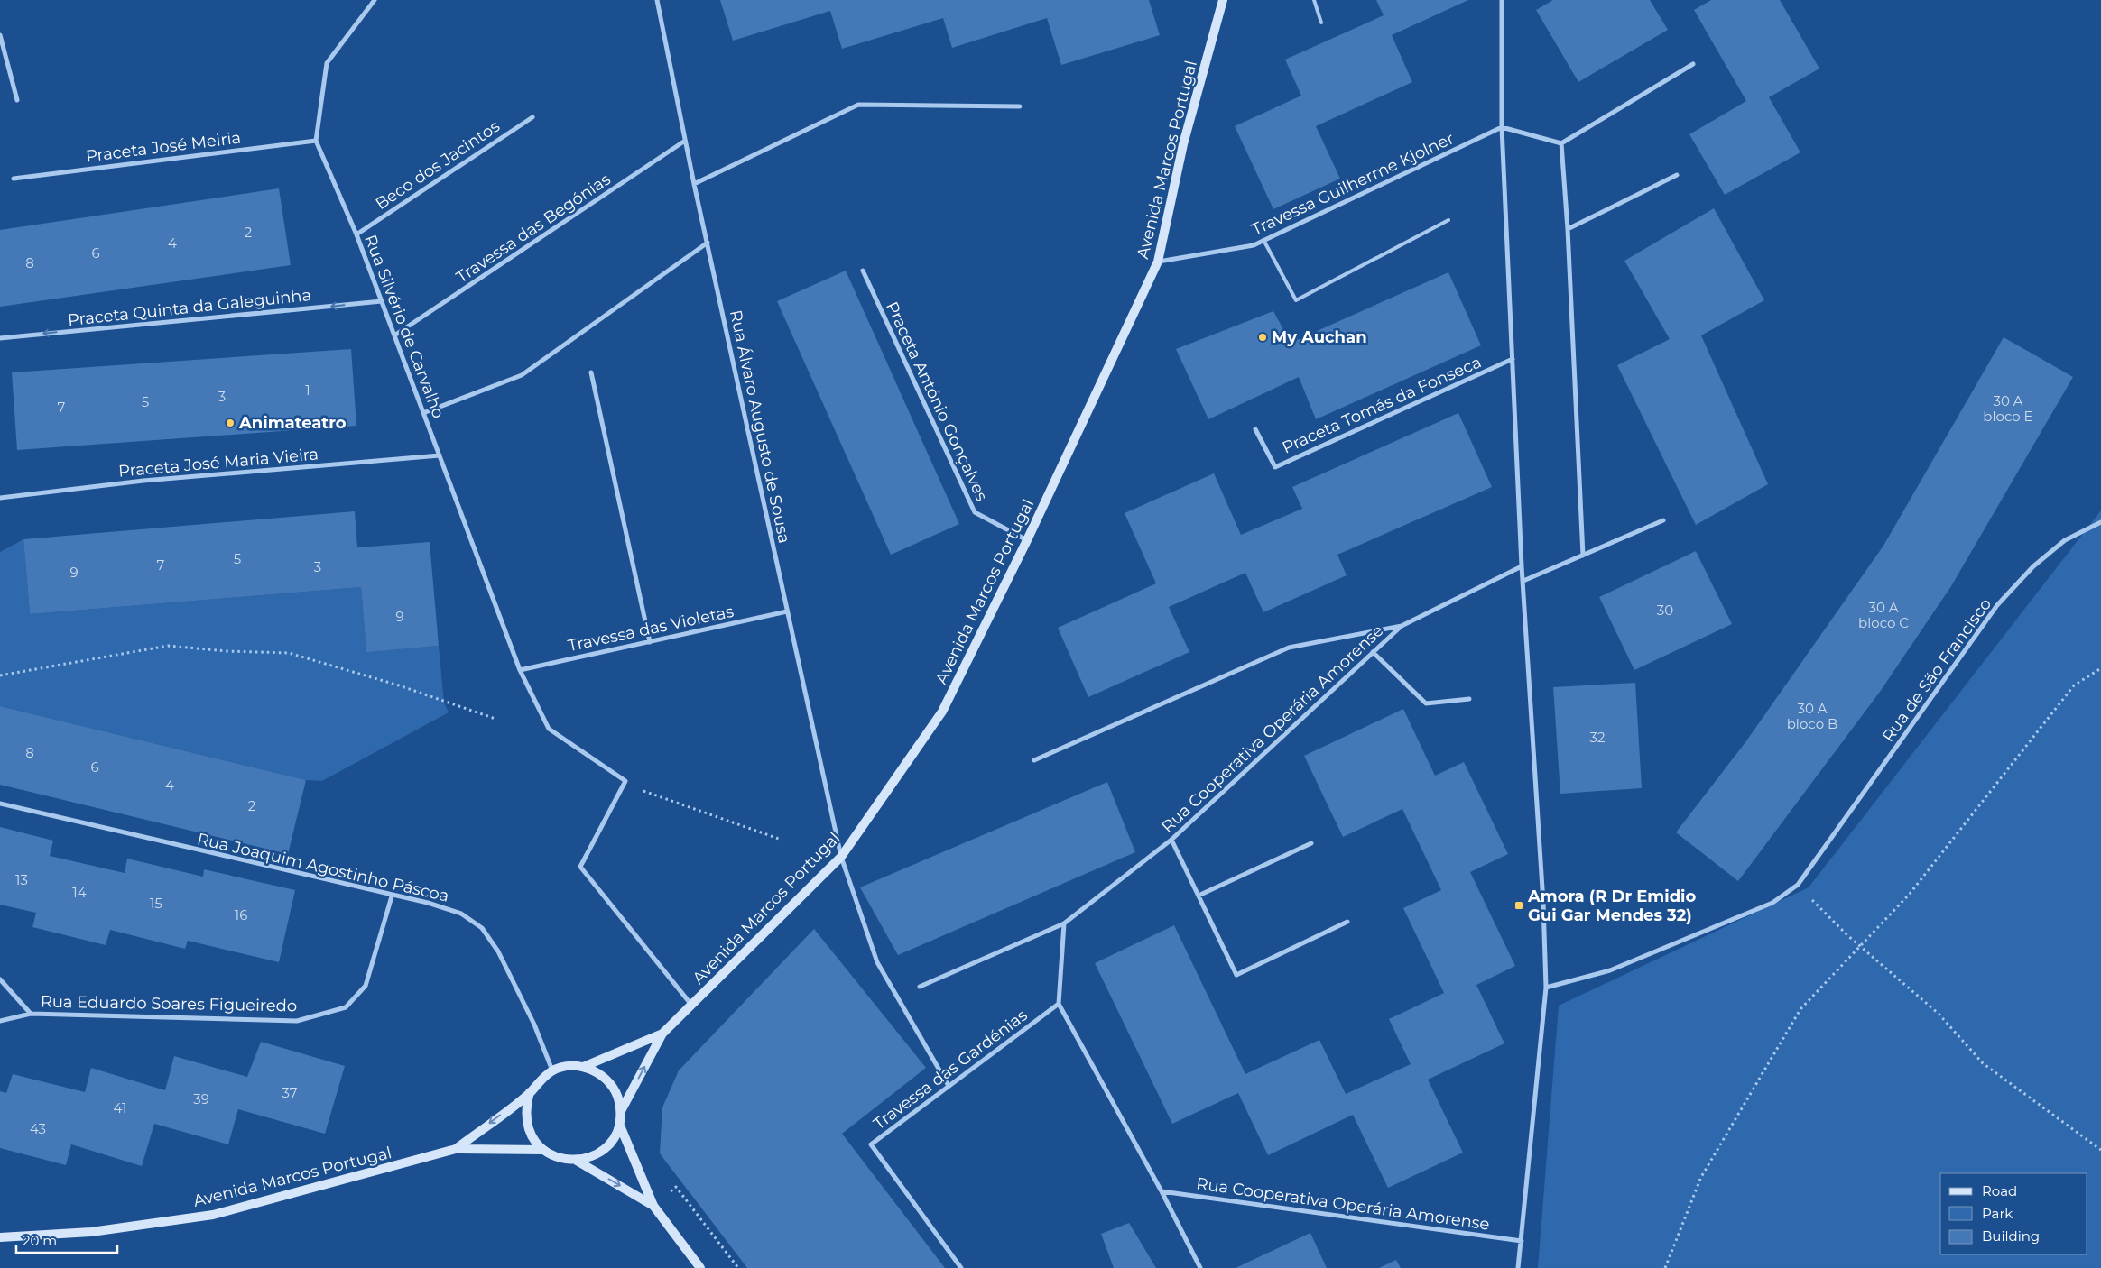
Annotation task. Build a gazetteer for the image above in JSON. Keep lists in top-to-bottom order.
{
  "streets": {
    "main road": ["Avenida Marcos Portugal"],
    "street": [
      "Praceta José Meiria",
      "Beco dos Jacintos",
      "Travessa Guilherme Kjolner",
      "Travessa das Begónias",
      "Praceta Quinta da Galeguinha",
      "Rua Silvério de Carvalho",
      "Praceta António Gonçalves",
      "Praceta Tomás da Fonseca",
      "Rua Álvaro Augusto de Sousa",
      "Praceta José Maria Vieira",
      "Travessa das Violetas",
      "Rua de São Francisco",
      "Rua Cooperativa Operária Amorense",
      "Rua Joaquim Agostinho Páscoa",
      "Rua Eduardo Soares Figueiredo",
      "Travessa das Gardénias"
    ]
  },
  "crossings": [
    ["Praceta José Meiria", "Rua Silvério de Carvalho"],
    ["Avenida Marcos Portugal", "Travessa Guilherme Kjolner"],
    ["Avenida Marcos Portugal", "Praceta António Gonçalves"],
    ["Avenida Marcos Portugal", "Rua Álvaro Augusto de Sousa"],
    ["Avenida Marcos Portugal", "Rua Joaquim Agostinho Páscoa"],
    ["Beco dos Jacintos", "Rua Silvério de Carvalho"],
    ["Travessa das Begónias", "Rua Silvério de Carvalho"],
    ["Travessa das Begónias", "Rua Álvaro Augusto de Sousa"],
    ["Praceta Quinta da Galeguinha", "Rua Silvério de Carvalho"],
    ["Rua Silvério de Carvalho", "Praceta José Maria Vieira"],
    ["Rua Silvério de Carvalho", "Travessa das Violetas"],
    ["Rua Álvaro Augusto de Sousa", "Travessa das Violetas"],
    ["Rua Álvaro Augusto de Sousa", "Travessa das Gardénias"],
    ["Rua Joaquim Agostinho Páscoa", "Rua Eduardo Soares Figueiredo"]
  ],
  "one_way": ["Praceta Quinta da Galeguinha"],
  "places": {
    "other": ["My Auchan", "Animateatro"],
    "transit": ["Amora (R Dr Emidio Gui Gar Mendes 32)"]
  },
  "house_numbers": [
    "2",
    "4",
    "6",
    "8",
    "1",
    "3",
    "30 A bloco E",
    "5",
    "7",
    "5",
    "7",
    "3",
    "9",
    "30 A bloco C",
    "30",
    "9",
    "30 A bloco B",
    "32",
    "8",
    "6",
    "4",
    "2",
    "13",
    "14",
    "15",
    "16",
    "37",
    "39",
    "41",
    "43"
  ],
  "legend": ["Road", "Park", "Building"],
  "scale_bar": "20 m"
}
